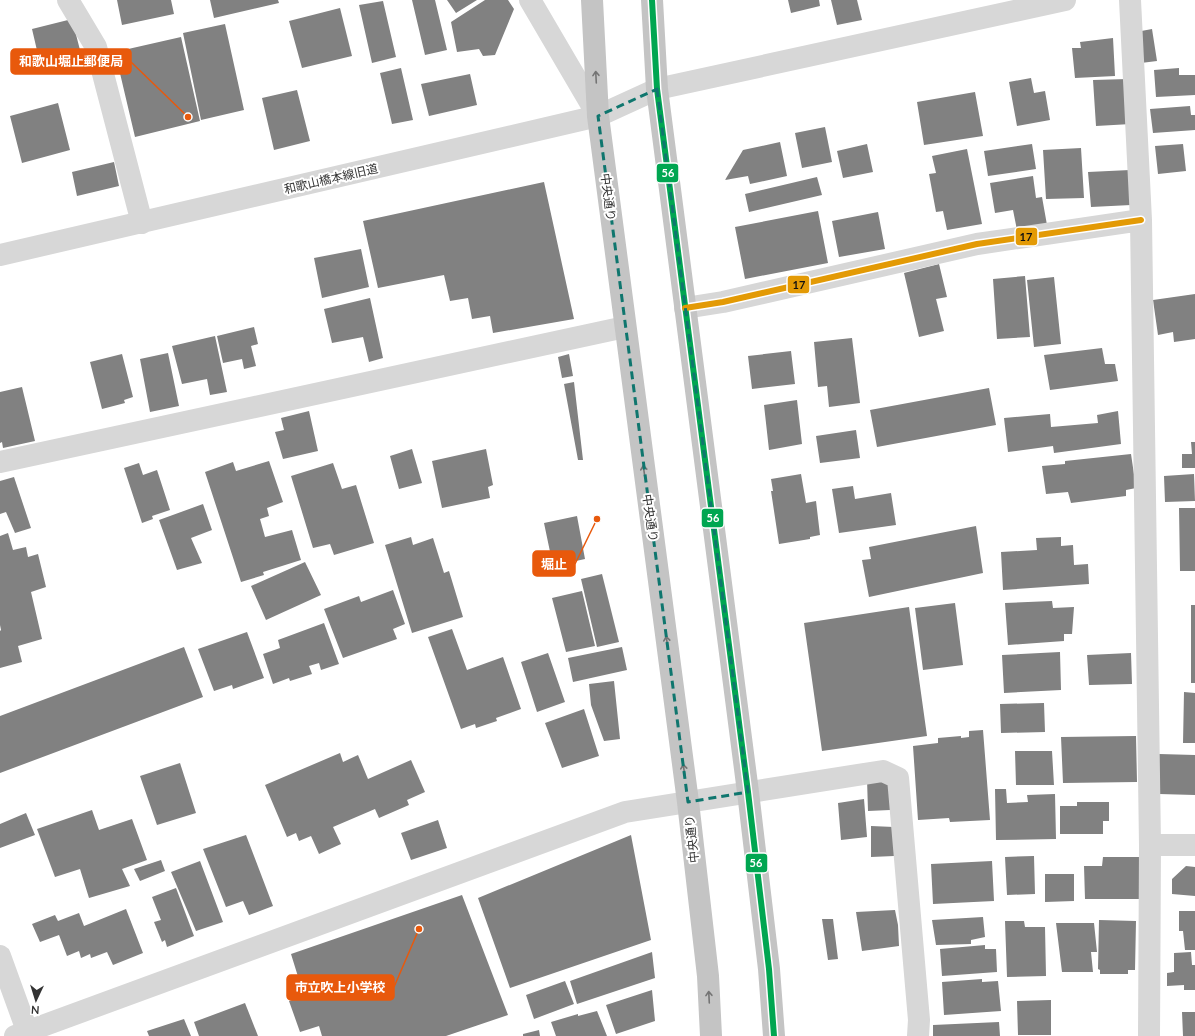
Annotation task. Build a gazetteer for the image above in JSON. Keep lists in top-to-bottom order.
{
  "streets": {
    "highway": ["中央通り"],
    "street": ["和歌山橋本線旧道"]
  },
  "crossings": [
    ["和歌山橋本線旧道", "中央通り"]
  ],
  "places": ["和歌山堀止郵便局", "堀止", "市立吹上小学校"],
  "lines": ["transit line 56", "transit line 17"],
  "north": "bottom"
}
